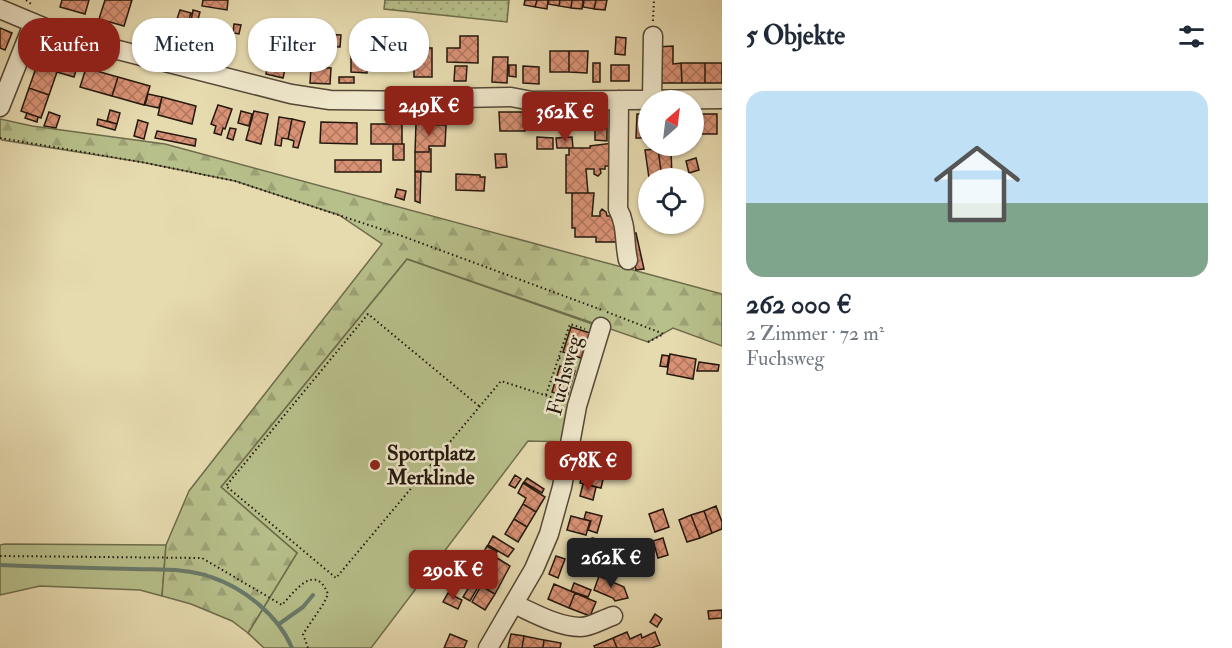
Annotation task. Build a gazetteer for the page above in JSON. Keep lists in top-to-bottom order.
{
  "streets": {
    "street": ["Fuchsweg"]
  },
  "places": ["Sportplatz Merklinde"],
  "north": "top right",
  "page": {
    "heading": "5 Objekte",
    "chip": [
      "Kaufen",
      "Mieten",
      "Filter",
      "Neu"
    ],
    "list": [
      {
        "name": "262 000 €",
        "note": "2 Zimmer · 72 m² · Fuchsweg"
      }
    ],
    "price": [
      "249K €",
      "362K €",
      "678K €",
      "262K €",
      "290K €"
    ]
  }
}
